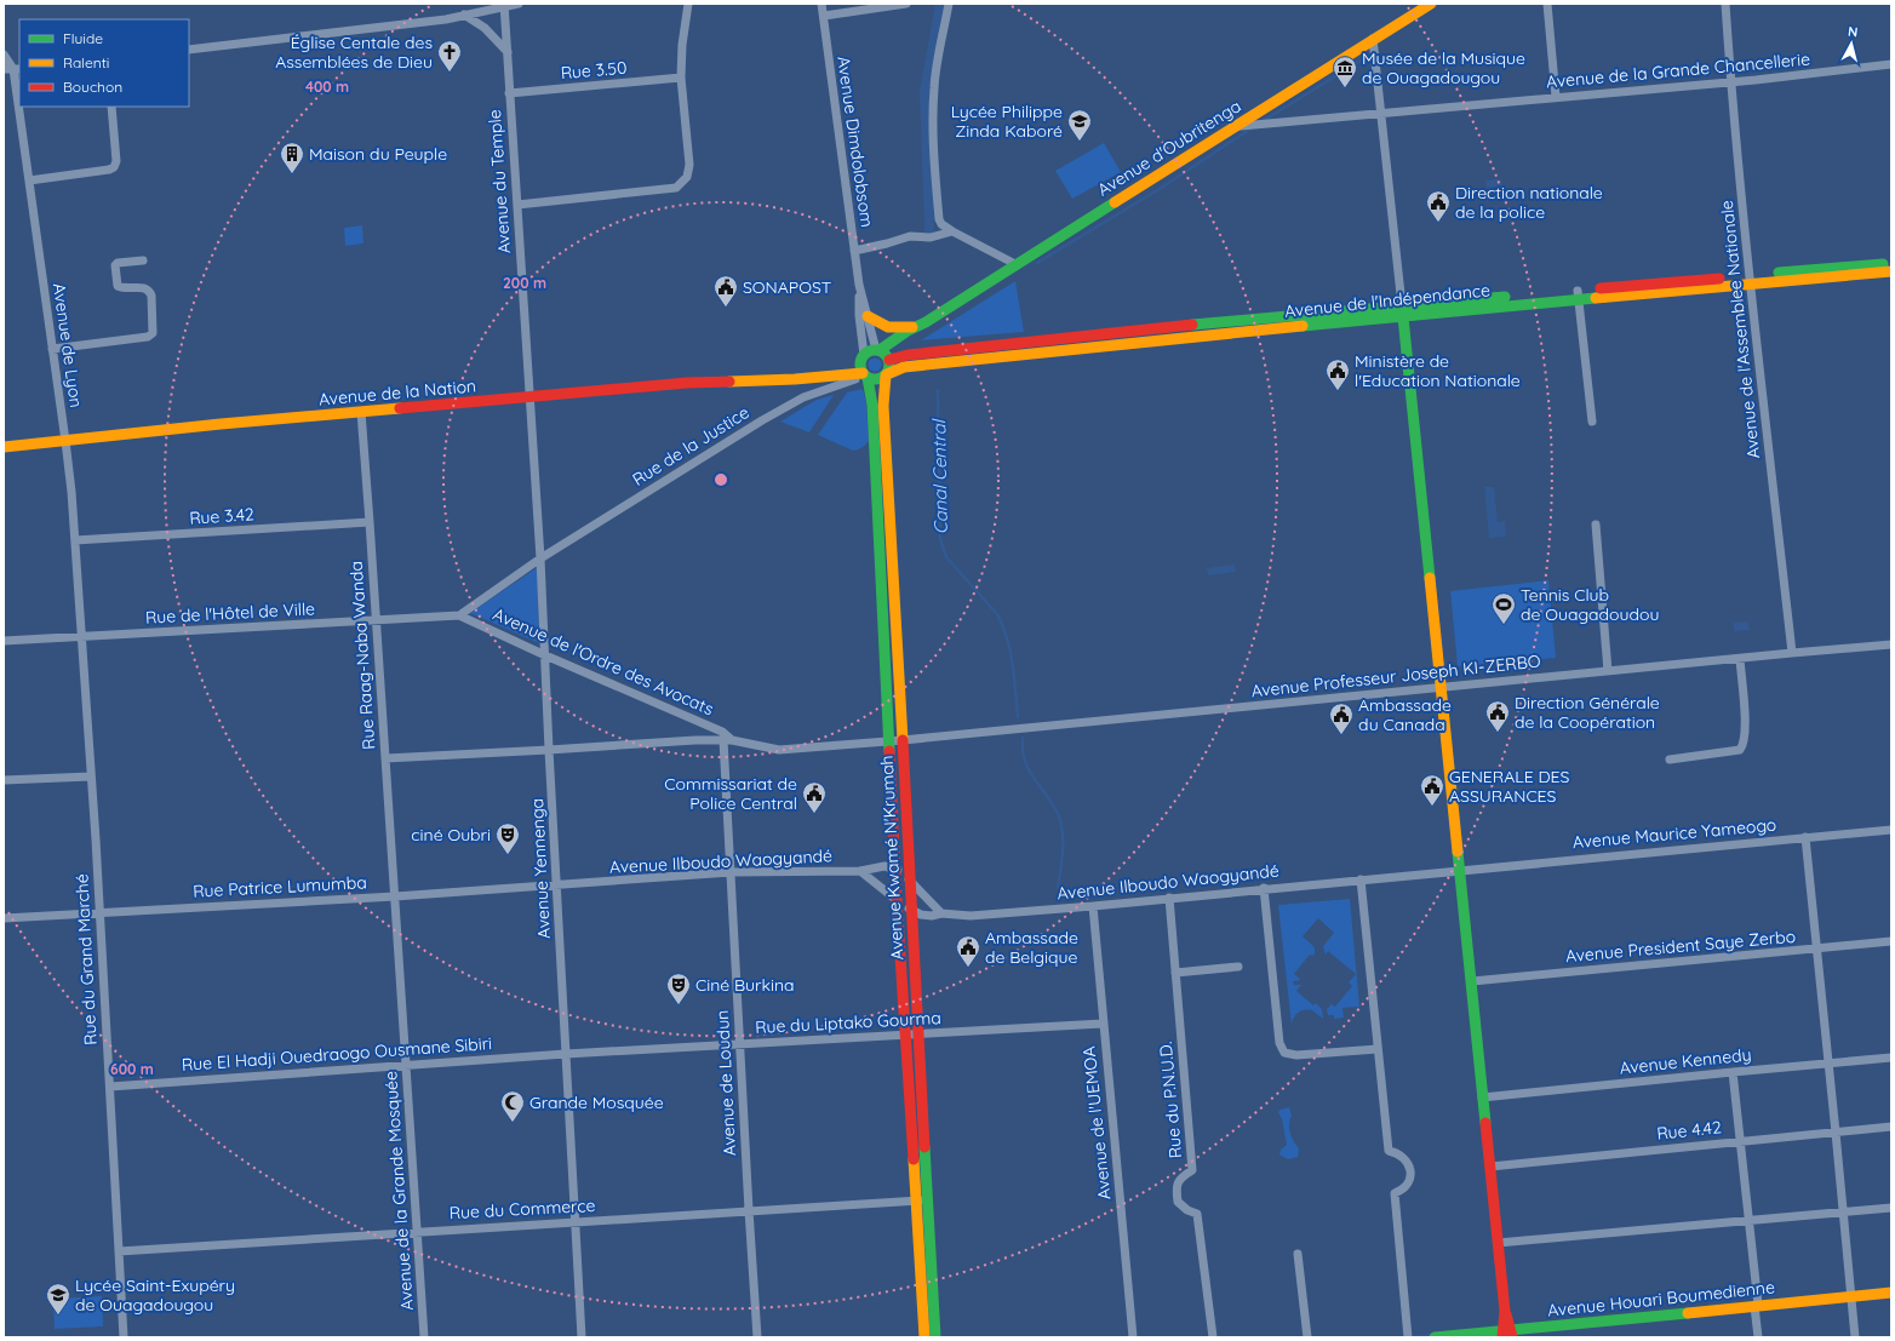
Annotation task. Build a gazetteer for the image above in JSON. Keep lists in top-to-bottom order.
{
  "streets": {
    "main road": [
      "Avenue d'Oubritenga",
      "Avenue de l'Indépendance",
      "Avenue de la Nation",
      "Avenue Kwamé N'Krumah",
      "Avenue Houari Boumedienne"
    ],
    "street": [
      "Rue 3.50",
      "Avenue de la Grande Chancellerie",
      "Avenue Dimdolobsom",
      "Avenue du Temple",
      "Avenue de l'Assemblee Nationale",
      "Avenue de Lyon",
      "Rue de la Justice",
      "Rue 3.42",
      "Rue de l'Hôtel de Ville",
      "Rue Raag-Naba Wanda",
      "Avenue de l'Ordre des Avocats",
      "Avenue Professeur Joseph KI-ZERBO",
      "Avenue Maurice Yameogo",
      "Avenue Ilboudo Waogyandé",
      "Avenue Yennenga",
      "Rue Patrice Lumumba",
      "Avenue President Saye Zerbo",
      "Rue du Grand Marché",
      "Rue du Liptako Gourma",
      "Rue El Hadji Ouedraogo Ousmane Sibiri",
      "Avenue Kennedy",
      "Avenue de Loudun",
      "Rue du P.N.U.D.",
      "Avenue de l'UEMOA",
      "Rue 4.42",
      "Avenue de la Grande Mosquée",
      "Rue du Commerce"
    ]
  },
  "crossings": [
    ["Rue 3.50", "Avenue du Temple"],
    ["Avenue de la Grande Chancellerie", "Avenue d'Oubritenga"],
    ["Avenue de la Grande Chancellerie", "Avenue de l'Assemblee Nationale"],
    ["Avenue Dimdolobsom", "Avenue d'Oubritenga"],
    ["Avenue Dimdolobsom", "Avenue de l'Indépendance"],
    ["Avenue Dimdolobsom", "Avenue de la Nation"],
    ["Avenue Dimdolobsom", "Rue de la Justice"],
    ["Avenue Dimdolobsom", "Avenue Kwamé N'Krumah"],
    ["Avenue d'Oubritenga", "Avenue de l'Indépendance"],
    ["Avenue d'Oubritenga", "Avenue de la Nation"],
    ["Avenue d'Oubritenga", "Rue de la Justice"],
    ["Avenue d'Oubritenga", "Avenue Kwamé N'Krumah"],
    ["Avenue du Temple", "Avenue de la Nation"],
    ["Avenue du Temple", "Avenue Yennenga"],
    ["Avenue de l'Indépendance", "Avenue de l'Assemblee Nationale"],
    ["Avenue de l'Indépendance", "Avenue de la Nation"],
    ["Avenue de l'Indépendance", "Rue de la Justice"],
    ["Avenue de l'Indépendance", "Avenue Kwamé N'Krumah"],
    ["Avenue de l'Assemblee Nationale", "Avenue Professeur Joseph KI-ZERBO"],
    ["Avenue de Lyon", "Avenue de la Nation"],
    ["Avenue de Lyon", "Rue 3.42"],
    ["Avenue de Lyon", "Rue de l'Hôtel de Ville"],
    ["Avenue de Lyon", "Rue du Grand Marché"],
    ["Avenue de la Nation", "Rue de la Justice"],
    ["Avenue de la Nation", "Rue Raag-Naba Wanda"],
    ["Avenue de la Nation", "Avenue Kwamé N'Krumah"],
    ["Avenue de la Nation", "Avenue Yennenga"],
    ["Rue de la Justice", "Rue de l'Hôtel de Ville"],
    ["Rue de la Justice", "Avenue de l'Ordre des Avocats"],
    ["Rue de la Justice", "Avenue Kwamé N'Krumah"],
    ["Rue de la Justice", "Avenue Yennenga"],
    ["Rue 3.42", "Rue Raag-Naba Wanda"],
    ["Rue de l'Hôtel de Ville", "Rue Raag-Naba Wanda"],
    ["Rue de l'Hôtel de Ville", "Avenue de l'Ordre des Avocats"],
    ["Rue de l'Hôtel de Ville", "Rue du Grand Marché"],
    ["Rue Raag-Naba Wanda", "Rue Patrice Lumumba"],
    ["Rue Raag-Naba Wanda", "Avenue de la Grande Mosquée"],
    ["Avenue de l'Ordre des Avocats", "Avenue Professeur Joseph KI-ZERBO"],
    ["Avenue de l'Ordre des Avocats", "Avenue Yennenga"],
    ["Avenue de l'Ordre des Avocats", "Avenue de Loudun"],
    ["Avenue Professeur Joseph KI-ZERBO", "Avenue Kwamé N'Krumah"],
    ["Avenue Professeur Joseph KI-ZERBO", "Avenue de Loudun"],
    ["Avenue Maurice Yameogo", "Avenue Ilboudo Waogyandé"],
    ["Avenue Kwamé N'Krumah", "Avenue Ilboudo Waogyandé"],
    ["Avenue Kwamé N'Krumah", "Rue du Liptako Gourma"],
    ["Avenue Kwamé N'Krumah", "Rue du Commerce"],
    ["Avenue Ilboudo Waogyandé", "Avenue Yennenga"],
    ["Avenue Ilboudo Waogyandé", "Rue Patrice Lumumba"],
    ["Avenue Ilboudo Waogyandé", "Avenue de Loudun"],
    ["Avenue Ilboudo Waogyandé", "Rue du P.N.U.D."],
    ["Avenue Ilboudo Waogyandé", "Avenue de l'UEMOA"],
    ["Avenue Yennenga", "Rue Patrice Lumumba"],
    ["Avenue Yennenga", "Rue du Liptako Gourma"],
    ["Avenue Yennenga", "Rue El Hadji Ouedraogo Ousmane Sibiri"],
    ["Avenue Yennenga", "Rue du Commerce"],
    ["Rue Patrice Lumumba", "Rue du Grand Marché"],
    ["Rue Patrice Lumumba", "Avenue de la Grande Mosquée"],
    ["Rue du Grand Marché", "Rue El Hadji Ouedraogo Ousmane Sibiri"],
    ["Rue du Grand Marché", "Rue du Commerce"],
    ["Rue du Liptako Gourma", "Rue El Hadji Ouedraogo Ousmane Sibiri"],
    ["Rue du Liptako Gourma", "Avenue de Loudun"],
    ["Rue du Liptako Gourma", "Avenue de l'UEMOA"],
    ["Rue El Hadji Ouedraogo Ousmane Sibiri", "Avenue de la Grande Mosquée"],
    ["Avenue de Loudun", "Rue du Commerce"],
    ["Avenue de la Grande Mosquée", "Rue du Commerce"]
  ],
  "water": ["Canal Central"],
  "places": {
    "church": ["Église Centale des Assemblées de Dieu"],
    "museum": ["Musée de la Musique de Ouagadougou"],
    "school or university": ["Lycée Philippe Zinda Kaboré", "Lycée Saint-Exupéry de Ouagadougou"],
    "building": ["Maison du Peuple"],
    "public building": [
      "Direction nationale de la police",
      "SONAPOST",
      "Ministère de l'Education Nationale",
      "Direction Générale de la Coopération",
      "Ambassade du Canada",
      "GENERALE DES ASSURANCES",
      "Commissariat de Police Central",
      "Ambassade de Belgique"
    ],
    "sports": ["Tennis Club de Ouagadoudou"],
    "theatre": ["ciné Oubri", "Ciné Burkina"],
    "mosque": ["Grande Mosquée"]
  },
  "legend": ["Fluide", "Ralenti", "Bouchon"],
  "north": "top",
  "rings": ["400 m", "200 m", "600 m"]
}
